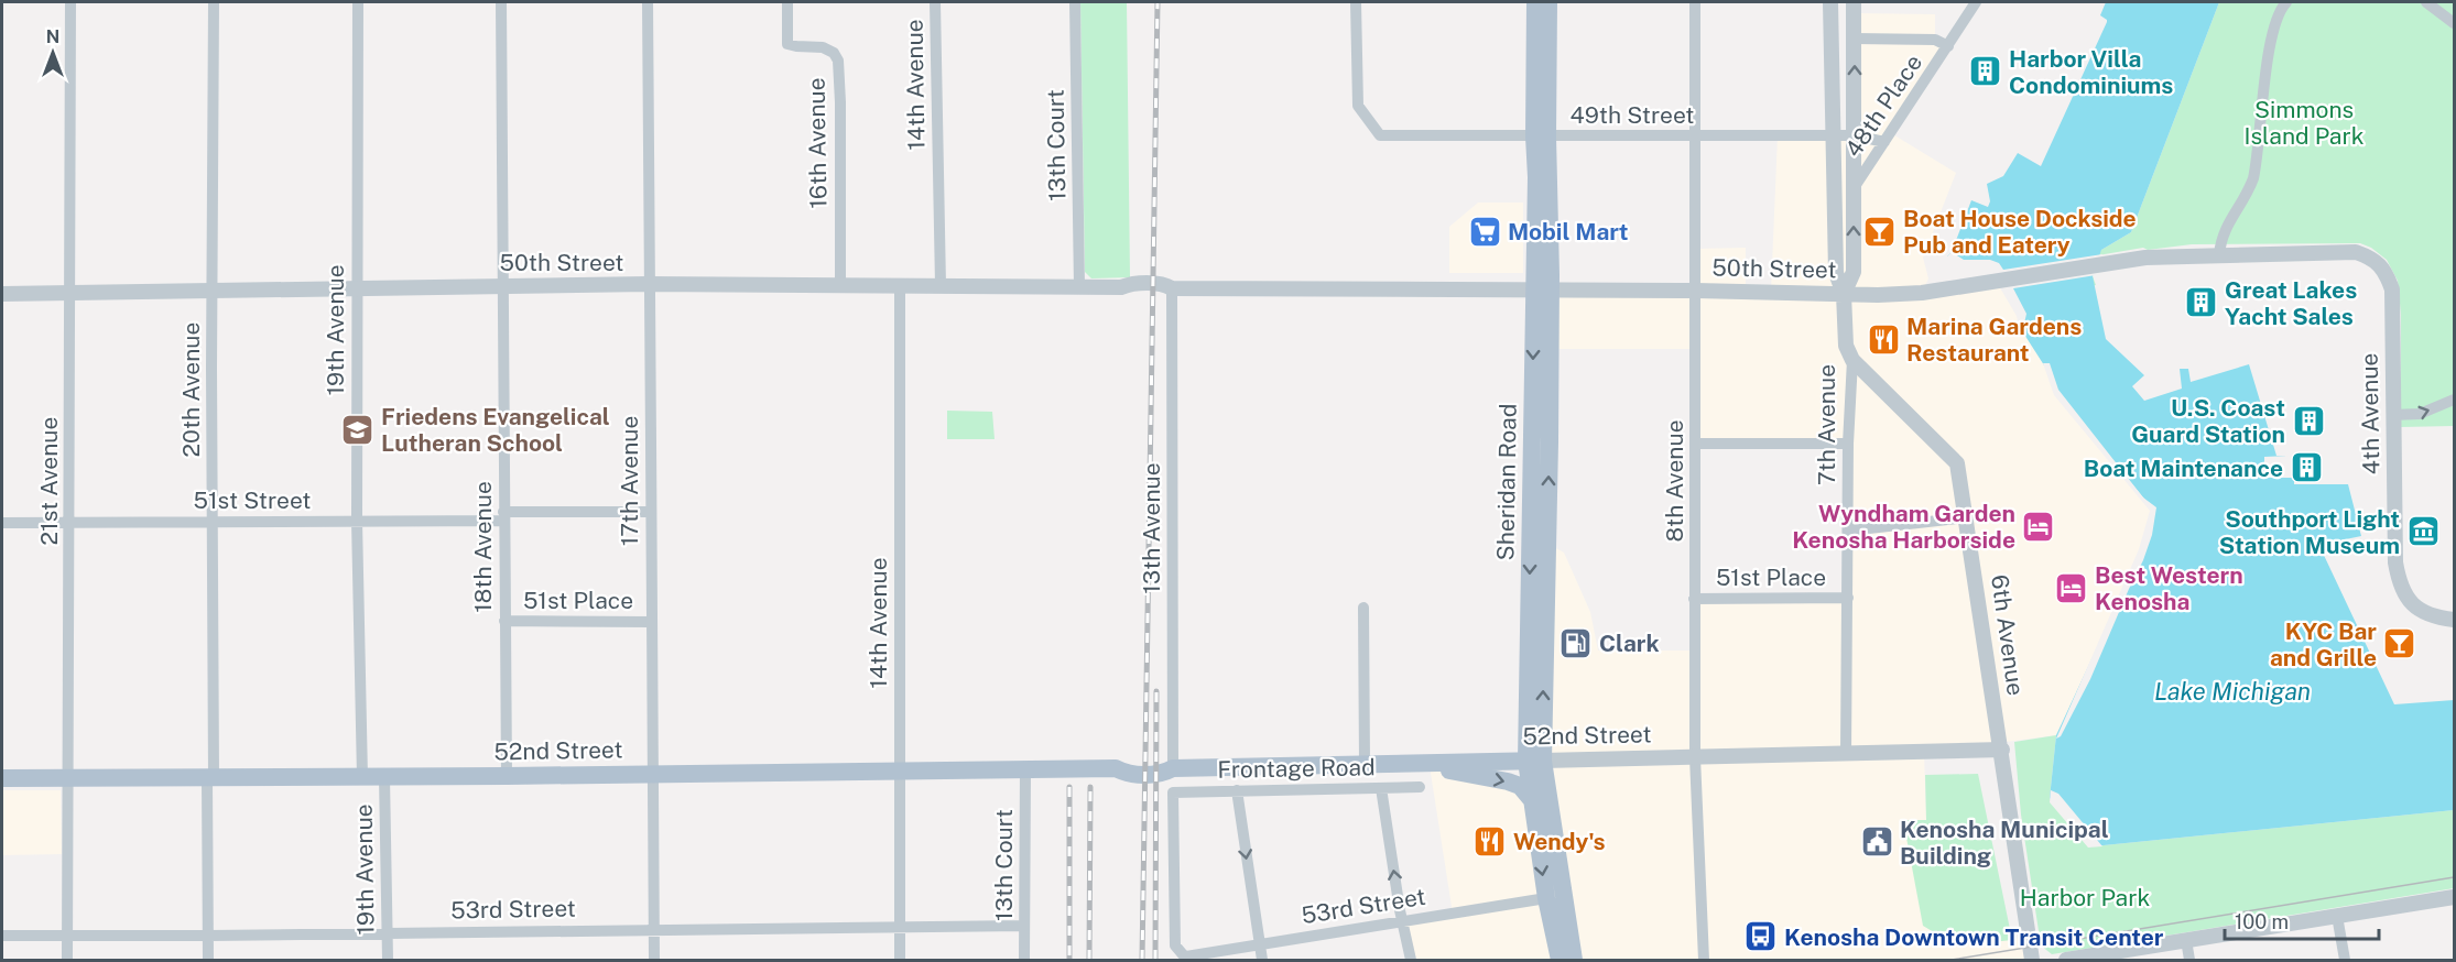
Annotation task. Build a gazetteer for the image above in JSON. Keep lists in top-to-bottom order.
{
  "streets": {
    "main road": ["Sheridan Road", "52nd Street"],
    "street": [
      "14th Avenue",
      "48th Place",
      "49th Street",
      "16th Avenue",
      "13th Court",
      "50th Street",
      "19th Avenue",
      "20th Avenue",
      "4th Avenue",
      "7th Avenue",
      "21st Avenue",
      "17th Avenue",
      "8th Avenue",
      "51st Street",
      "13th Avenue",
      "18th Avenue",
      "51st Place",
      "6th Avenue",
      "Frontage Road",
      "53rd Street"
    ]
  },
  "crossings": [
    ["14th Avenue", "50th Street"],
    ["14th Avenue", "52nd Street"],
    ["14th Avenue", "53rd Street"],
    ["48th Place", "49th Street"],
    ["48th Place", "7th Avenue"],
    ["49th Street", "7th Avenue"],
    ["49th Street", "8th Avenue"],
    ["49th Street", "Sheridan Road"],
    ["16th Avenue", "50th Street"],
    ["13th Court", "50th Street"],
    ["13th Court", "52nd Street"],
    ["13th Court", "53rd Street"],
    ["50th Street", "19th Avenue"],
    ["50th Street", "20th Avenue"],
    ["50th Street", "4th Avenue"],
    ["50th Street", "7th Avenue"],
    ["50th Street", "21st Avenue"],
    ["50th Street", "17th Avenue"],
    ["50th Street", "8th Avenue"],
    ["50th Street", "Sheridan Road"],
    ["50th Street", "13th Avenue"],
    ["50th Street", "18th Avenue"],
    ["19th Avenue", "51st Street"],
    ["19th Avenue", "52nd Street"],
    ["19th Avenue", "53rd Street"],
    ["20th Avenue", "51st Street"],
    ["20th Avenue", "52nd Street"],
    ["20th Avenue", "53rd Street"],
    ["7th Avenue", "51st Place"],
    ["7th Avenue", "6th Avenue"],
    ["7th Avenue", "52nd Street"],
    ["21st Avenue", "51st Street"],
    ["21st Avenue", "52nd Street"],
    ["21st Avenue", "53rd Street"],
    ["17th Avenue", "51st Street"],
    ["17th Avenue", "51st Place"],
    ["17th Avenue", "52nd Street"],
    ["17th Avenue", "53rd Street"],
    ["8th Avenue", "51st Place"],
    ["8th Avenue", "52nd Street"],
    ["Sheridan Road", "52nd Street"],
    ["Sheridan Road", "53rd Street"],
    ["51st Street", "18th Avenue"],
    ["13th Avenue", "52nd Street"],
    ["18th Avenue", "51st Place"],
    ["18th Avenue", "52nd Street"],
    ["6th Avenue", "52nd Street"],
    ["Frontage Road", "53rd Street"]
  ],
  "water": ["Lake Michigan"],
  "parks": ["Simmons Island Park", "Harbor Park"],
  "places": {
    "building": [
      "Harbor Villa Condominiums",
      "Great Lakes Yacht Sales",
      "U.S. Coast Guard Station",
      "Boat Maintenance"
    ],
    "supermarket": ["Mobil Mart"],
    "bar": ["Boat House Dockside Pub and Eatery", "KYC Bar and Grille"],
    "restaurant": ["Marina Gardens Restaurant", "Wendy's"],
    "school or university": ["Friedens Evangelical Lutheran School"],
    "hotel": ["Wyndham Garden Kenosha Harborside", "Best Western Kenosha"],
    "museum": ["Southport Light Station Museum"],
    "fuel station": ["Clark"],
    "public building": ["Kenosha Municipal Building"],
    "bus stop": ["Kenosha Downtown Transit Center"]
  },
  "scale_bar": "100 m",
  "north": "top"
}
